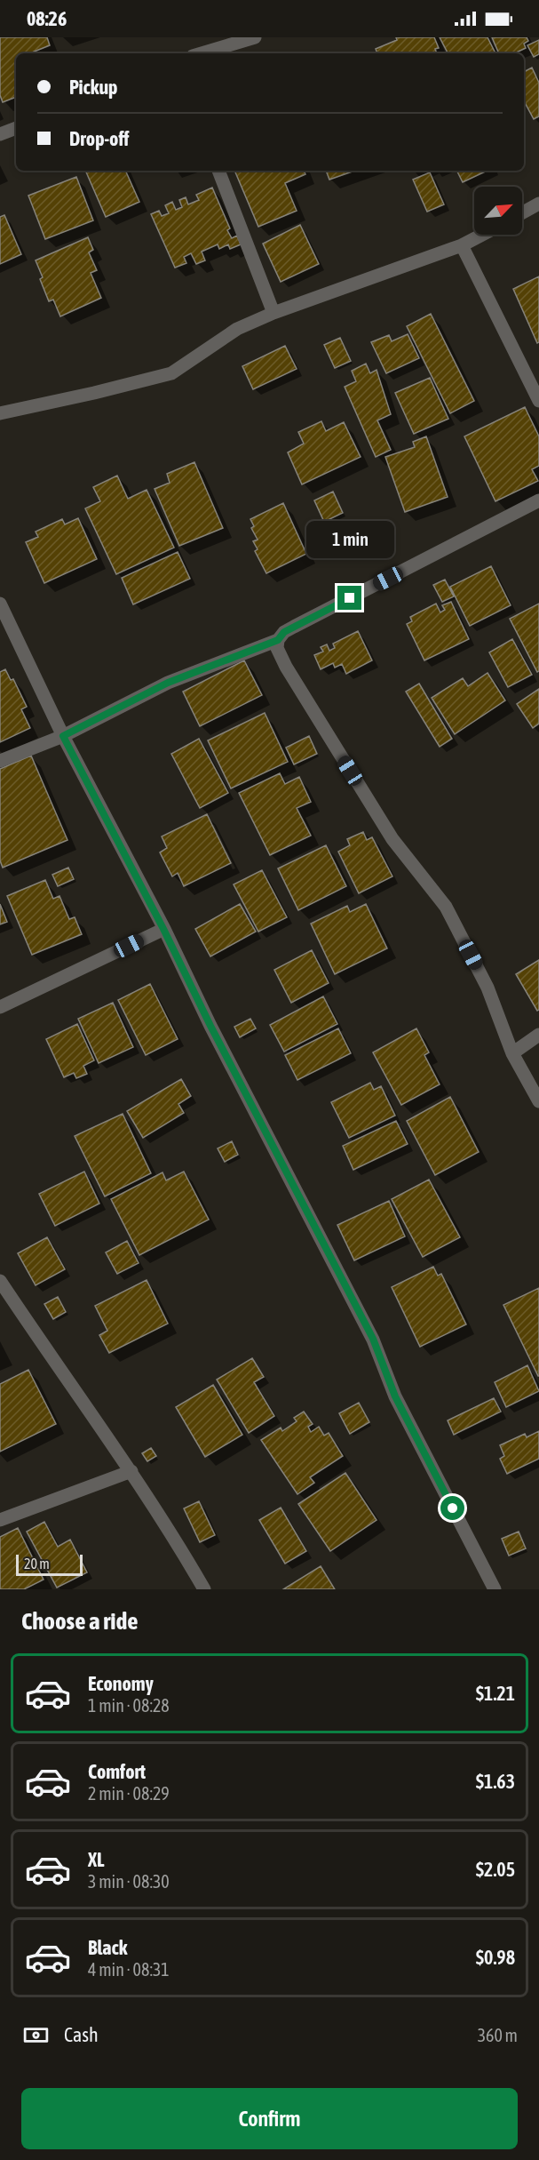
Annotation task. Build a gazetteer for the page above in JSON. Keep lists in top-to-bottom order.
{
  "scale_bar": "20 m",
  "north": "top right",
  "page": {
    "status": "08:26",
    "banner": ["Pickup", "Drop-off"],
    "bubble": "1 min",
    "scale": "20 m",
    "heading": "Choose a ride",
    "list": [
      {
        "name": "Economy",
        "note": "1 min · 08:28",
        "value": "$1.21"
      },
      {
        "name": "Comfort",
        "note": "2 min · 08:29",
        "value": "$1.63"
      },
      {
        "name": "XL",
        "note": "3 min · 08:30",
        "value": "$2.05"
      },
      {
        "name": "Black",
        "note": "4 min · 08:31",
        "value": "$0.98"
      }
    ],
    "pay": ["Cash", "360 m"],
    "buttons": "Confirm"
  }
}
